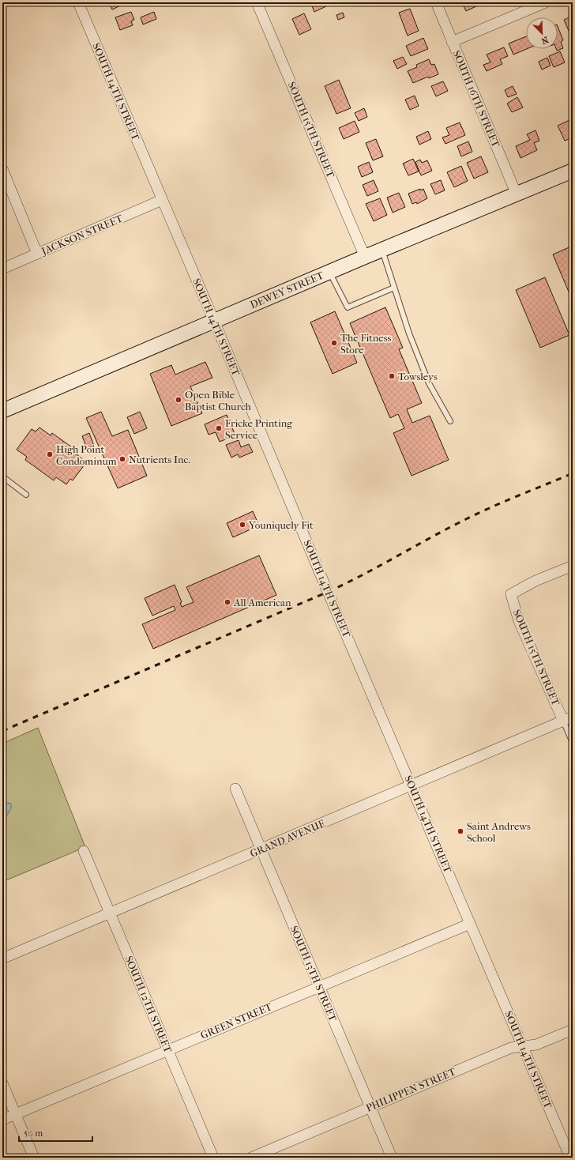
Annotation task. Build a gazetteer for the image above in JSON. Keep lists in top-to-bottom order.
{
  "streets": {
    "street": [
      "SOUTH 14TH STREET",
      "SOUTH 16TH STREET",
      "SOUTH 15TH STREET",
      "JACKSON STREET",
      "DEWEY STREET",
      "GRAND AVENUE",
      "SOUTH 13TH STREET",
      "SOUTH 12TH STREET",
      "GREEN STREET",
      "PHILIPPEN STREET"
    ]
  },
  "crossings": [
    ["SOUTH 14TH STREET", "JACKSON STREET"],
    ["SOUTH 14TH STREET", "DEWEY STREET"],
    ["SOUTH 14TH STREET", "GRAND AVENUE"],
    ["SOUTH 14TH STREET", "GREEN STREET"],
    ["SOUTH 14TH STREET", "PHILIPPEN STREET"],
    ["SOUTH 16TH STREET", "DEWEY STREET"],
    ["SOUTH 15TH STREET", "DEWEY STREET"],
    ["SOUTH 15TH STREET", "GRAND AVENUE"],
    ["GRAND AVENUE", "SOUTH 13TH STREET"],
    ["GRAND AVENUE", "SOUTH 12TH STREET"],
    ["SOUTH 13TH STREET", "GREEN STREET"],
    ["SOUTH 13TH STREET", "PHILIPPEN STREET"],
    ["SOUTH 12TH STREET", "GREEN STREET"]
  ],
  "places": [
    "The Fitness Store",
    "Towsleys",
    "Open Bible Baptist Church",
    "Fricke Printing Service",
    "High Point Condominum",
    "Nutrients Inc.",
    "Youniquely Fit",
    "All American",
    "Saint Andrews School"
  ],
  "scale_bar": "50 m",
  "north": "bottom right"
}
